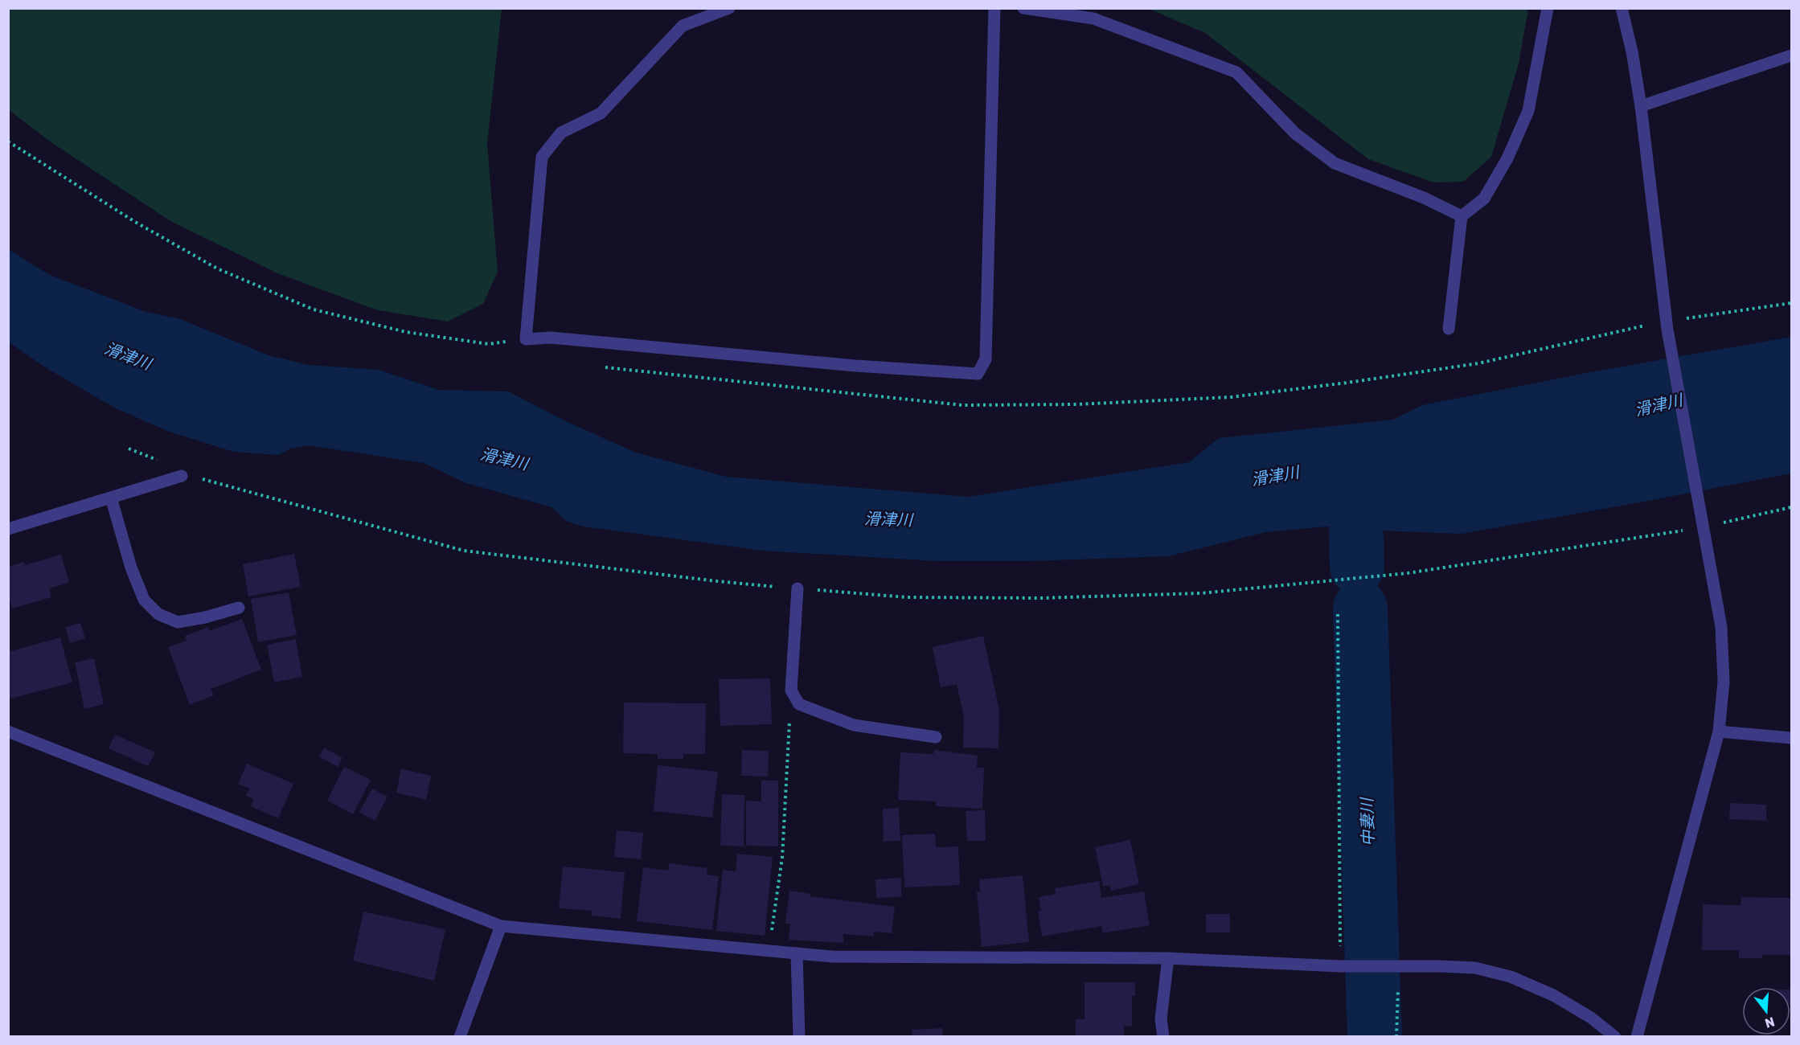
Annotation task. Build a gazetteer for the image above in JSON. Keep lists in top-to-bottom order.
{
  "water": ["滑津川", "中妻川"],
  "north": "bottom"
}
